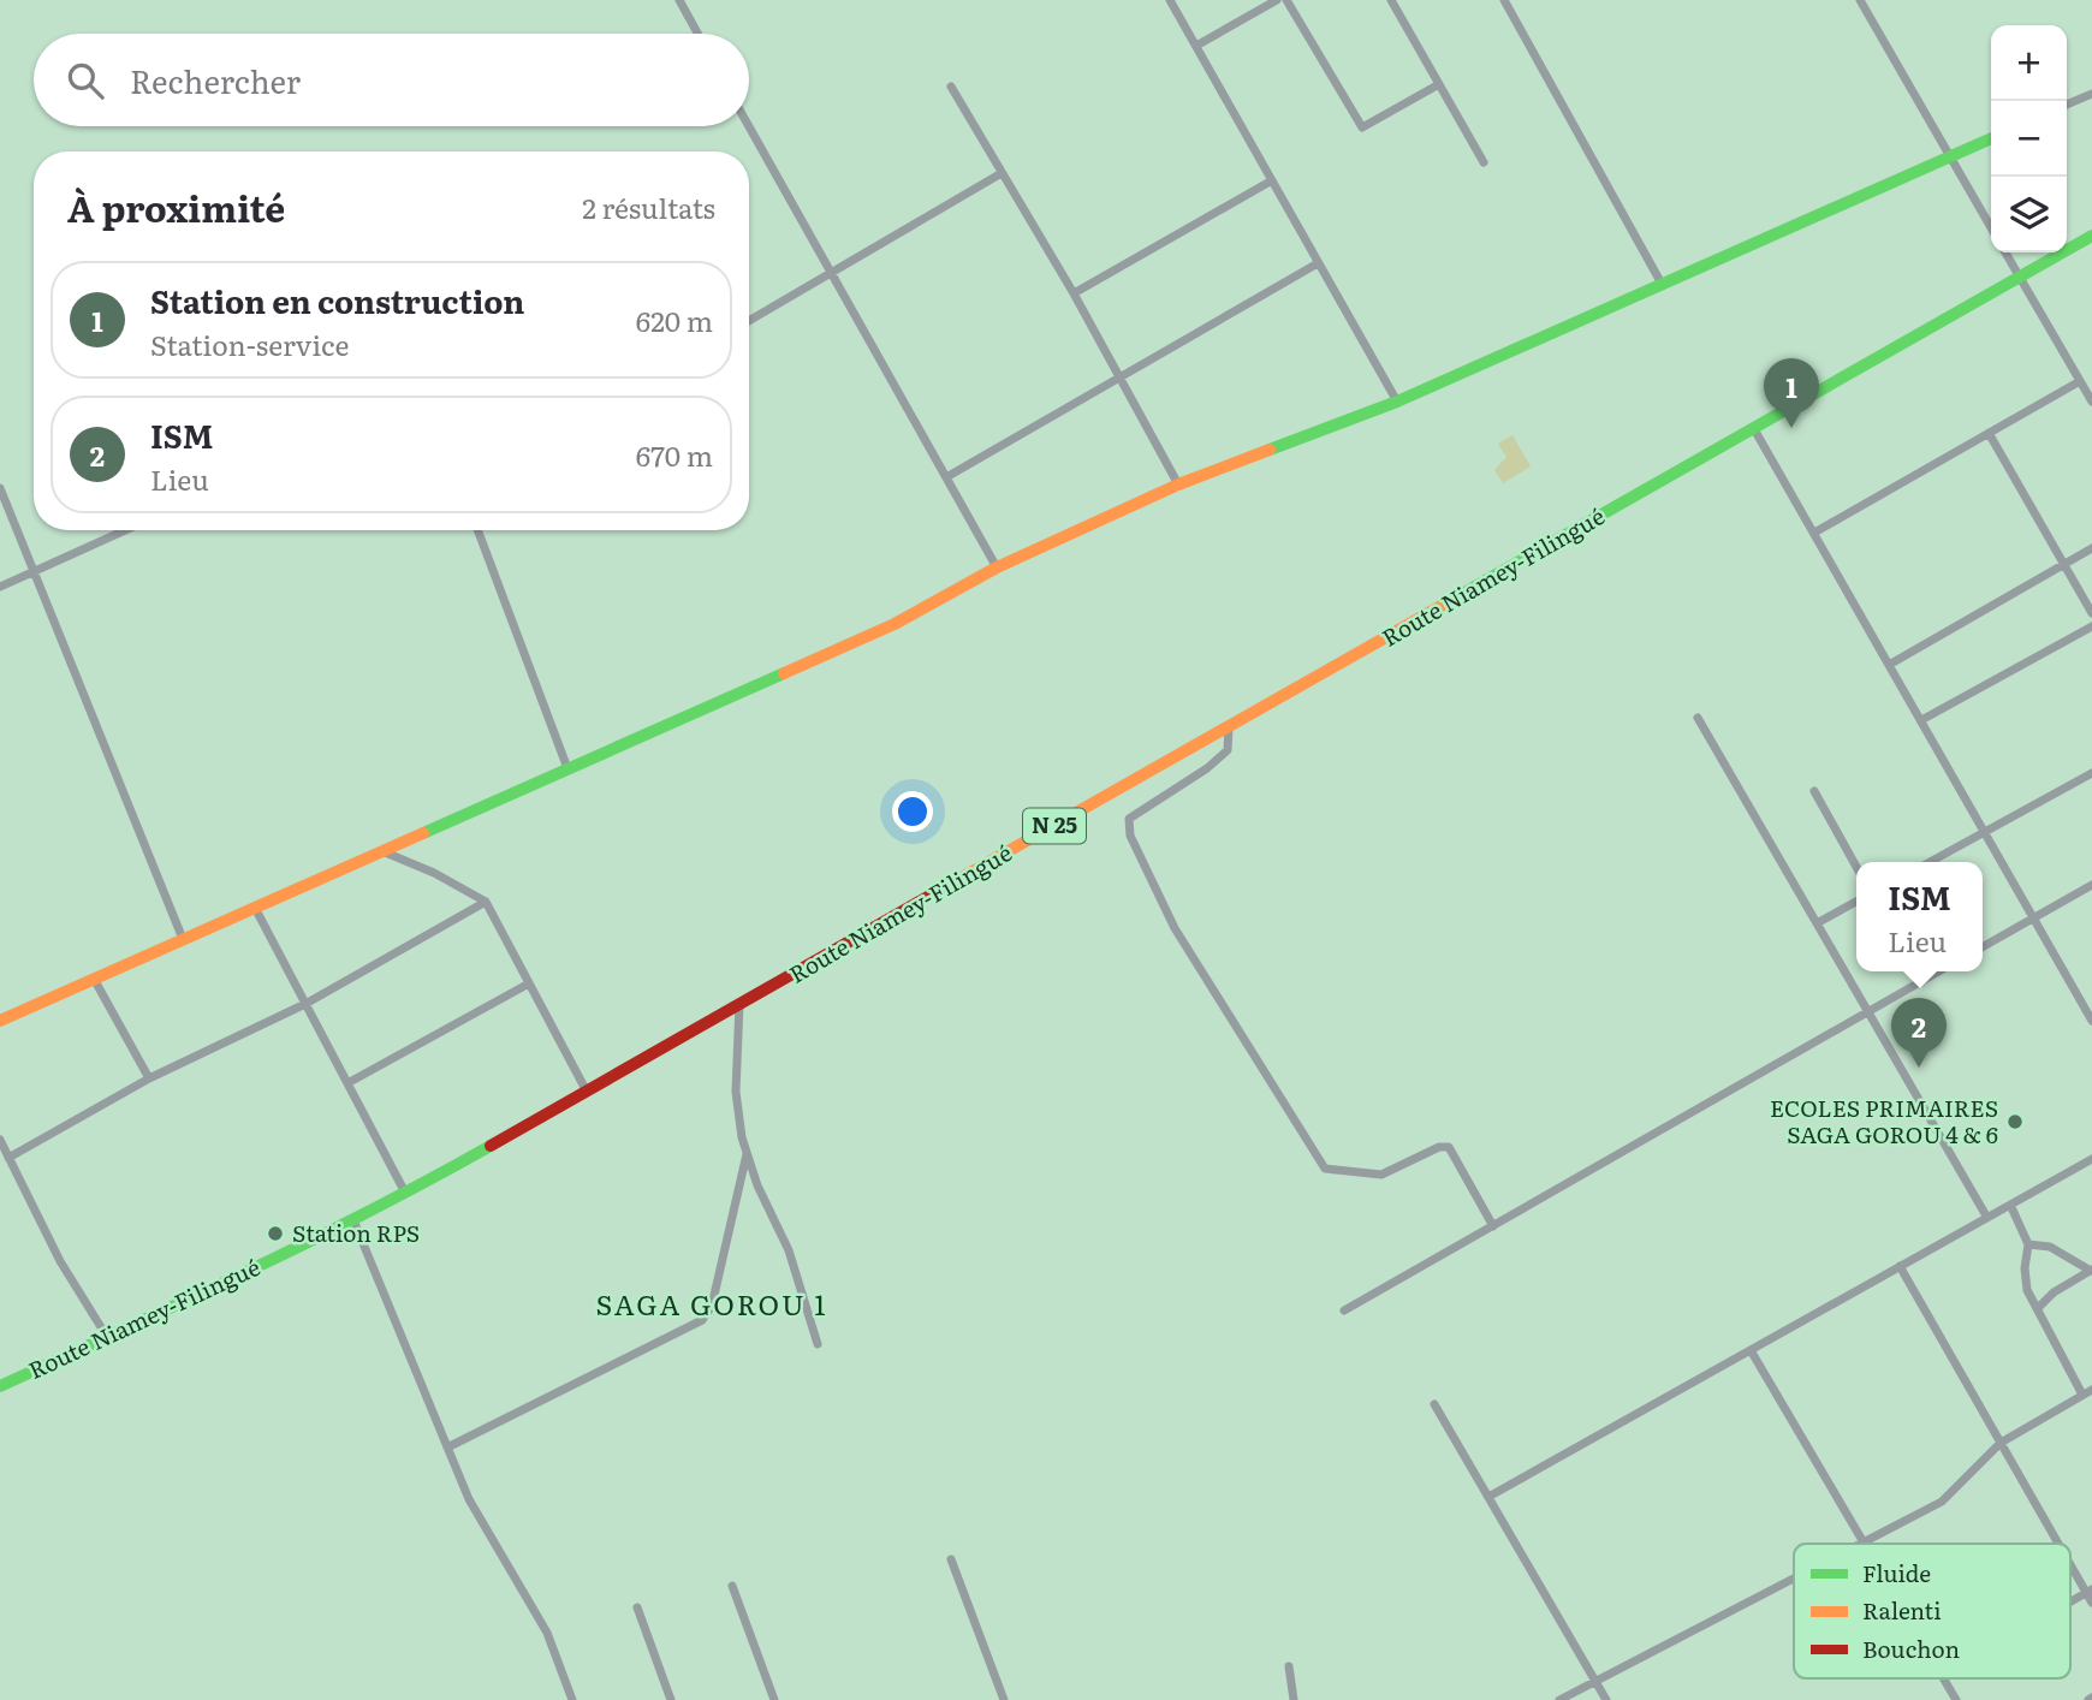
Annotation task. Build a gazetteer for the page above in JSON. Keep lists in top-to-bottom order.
{
  "streets": {
    "main road": ["Route Niamey-Filingué", "N 25"]
  },
  "districts": ["SAGA GOROU 1"],
  "places": ["ECOLES PRIMAIRES SAGA GOROU 4 & 6", "Station RPS"],
  "legend": ["Fluide", "Ralenti", "Bouchon"],
  "page": {
    "map_buttons": ["+", "−"],
    "search": "Rechercher",
    "heading": ["À proximité", "2 résultats"],
    "list": [
      {
        "mark": "1",
        "name": "Station en construction",
        "note": "Station-service",
        "value": "620 m"
      },
      {
        "mark": "2",
        "name": "ISM",
        "note": "Lieu",
        "value": "670 m"
      }
    ],
    "pins": ["1", "2"],
    "popup": ["ISM", "Lieu"]
  }
}
